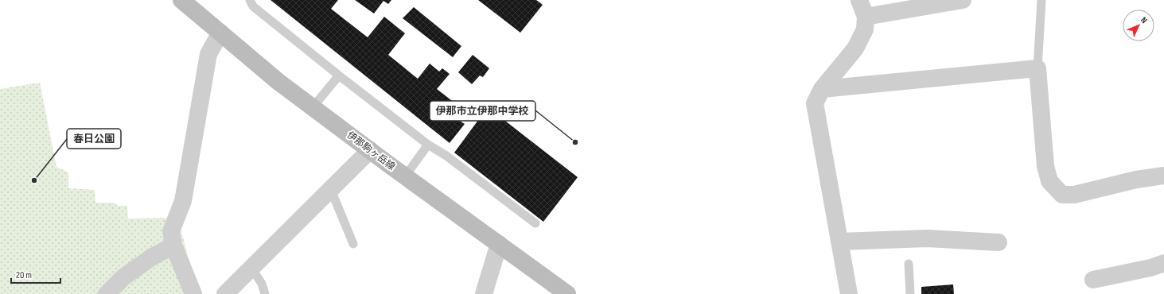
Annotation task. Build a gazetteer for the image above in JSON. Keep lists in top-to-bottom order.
{
  "streets": {
    "main road": ["伊那駒ヶ岳線"]
  },
  "places": ["伊那市立伊那中学校", "春日公園"],
  "scale_bar": "20 m",
  "north": "top right"
}
